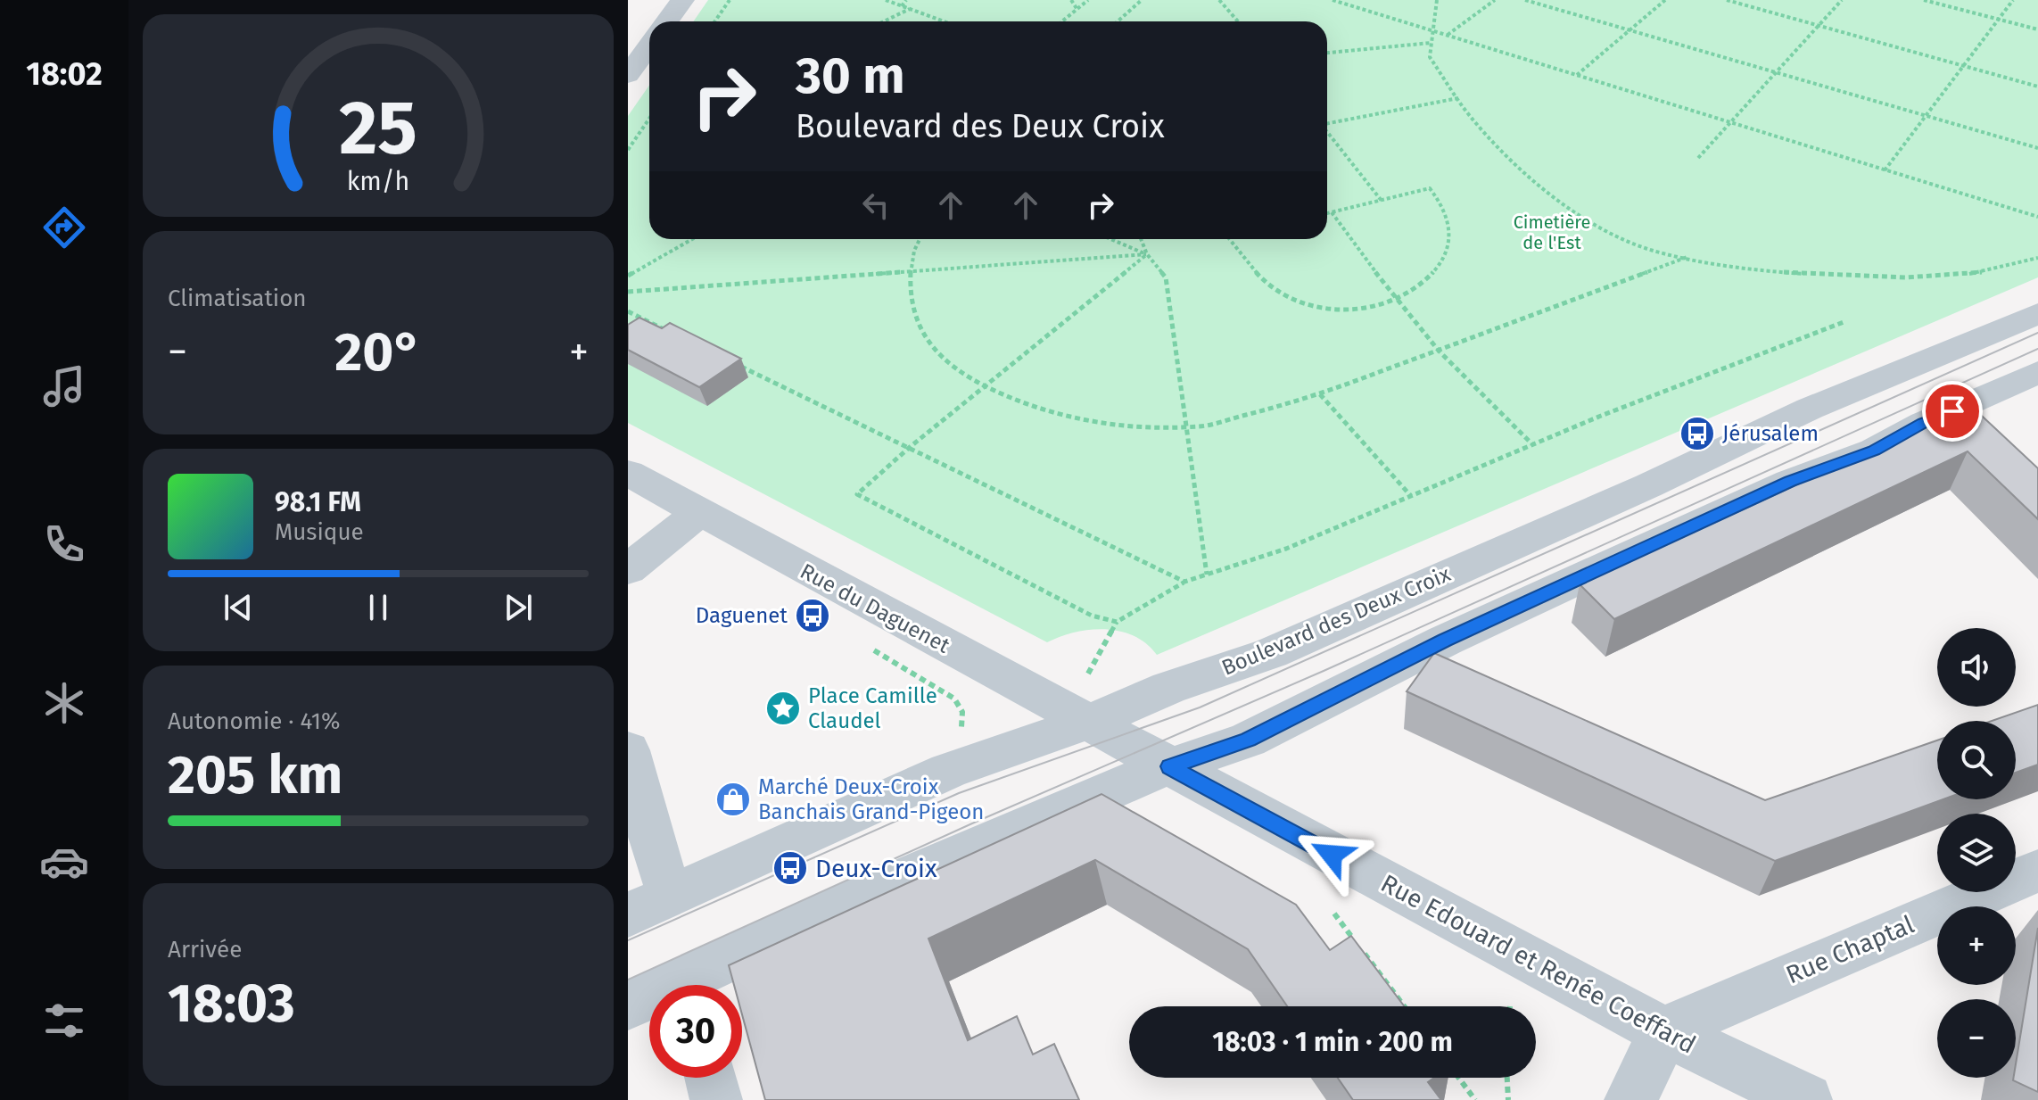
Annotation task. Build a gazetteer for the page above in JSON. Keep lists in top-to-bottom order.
{
  "streets": {
    "street": [
      "Rue du Daguenet",
      "Boulevard des Deux Croix",
      "Rue Chaptal",
      "Rue Edouard et Renée Coeffard"
    ]
  },
  "crossings": [
    ["Rue du Daguenet", "Boulevard des Deux Croix"],
    ["Rue du Daguenet", "Rue Edouard et Renée Coeffard"],
    ["Boulevard des Deux Croix", "Rue Edouard et Renée Coeffard"],
    ["Rue Chaptal", "Rue Edouard et Renée Coeffard"]
  ],
  "parks": ["Cimetière de l'Est"],
  "places": {
    "bus stop": ["Jérusalem", "Daguenet", "Deux-Croix"],
    "place": ["Place Camille Claudel"],
    "shop": ["Marché Deux-Croix Banchais Grand-Pigeon"]
  },
  "page": {
    "tabs": "18:02",
    "turn": ["30 m", "Boulevard des Deux Croix"],
    "tile": [
      "Climatisation",
      ["Autonomie · 41%", "205 km"],
      ["Arrivée", "18:03"]
    ],
    "heat": ["−", "20°", "+"],
    "song": ["98.1 FM", "Musique"],
    "map_buttons": ["+", "−"],
    "limit": "30",
    "trip": "18:03 · 1 min · 200 m",
    "gauge": ["25", "km/h"]
  }
}
